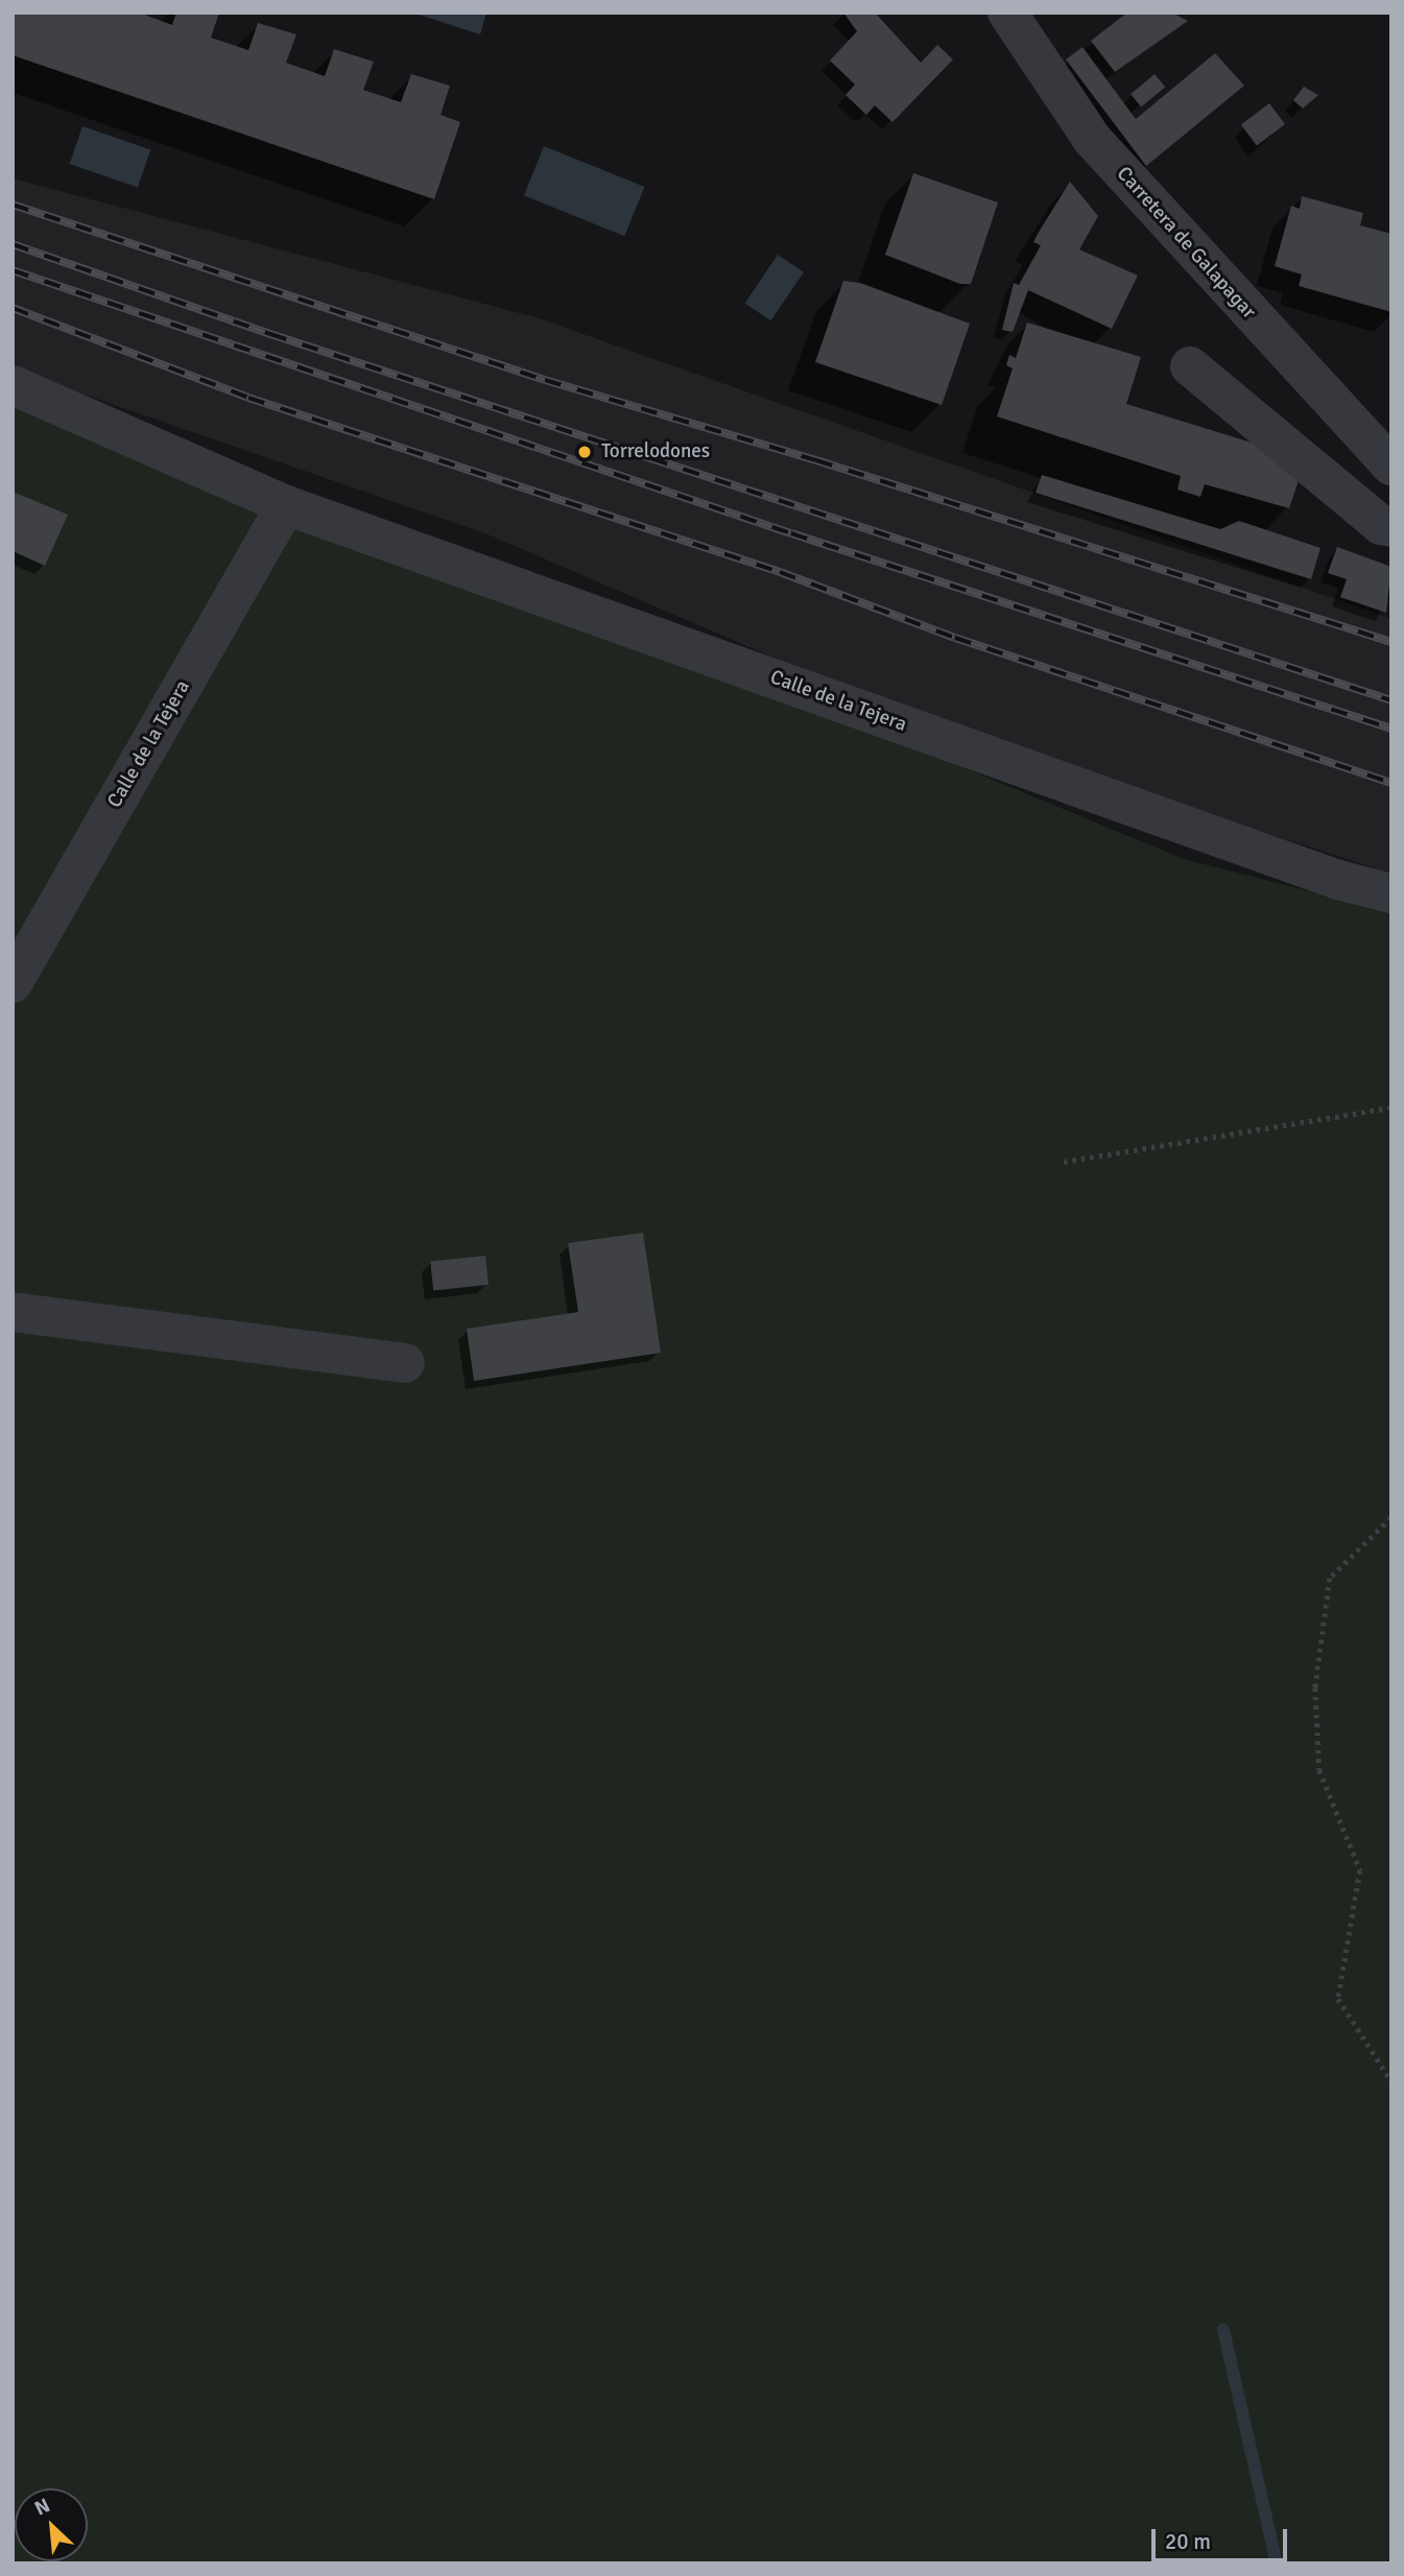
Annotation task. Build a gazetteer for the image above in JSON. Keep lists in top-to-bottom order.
{
  "streets": {
    "street": ["Carretera de Galapagar", "Calle de la Tejera"]
  },
  "places": ["Torrelodones"],
  "scale_bar": "20 m",
  "north": "top left"
}
